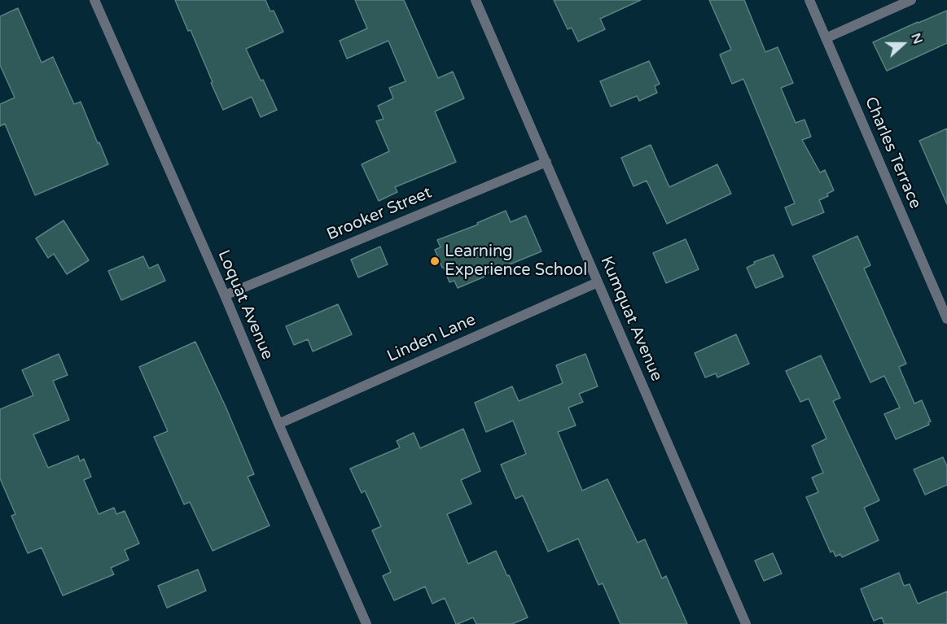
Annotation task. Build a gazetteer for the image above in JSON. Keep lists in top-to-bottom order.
{
  "streets": {
    "street": [
      "Charles Terrace",
      "Brooker Street",
      "Loquat Avenue",
      "Kumquat Avenue",
      "Linden Lane"
    ]
  },
  "crossings": [
    ["Brooker Street", "Loquat Avenue"],
    ["Brooker Street", "Kumquat Avenue"],
    ["Loquat Avenue", "Linden Lane"],
    ["Kumquat Avenue", "Linden Lane"]
  ],
  "places": ["Learning Experience School"],
  "north": "right"
}
